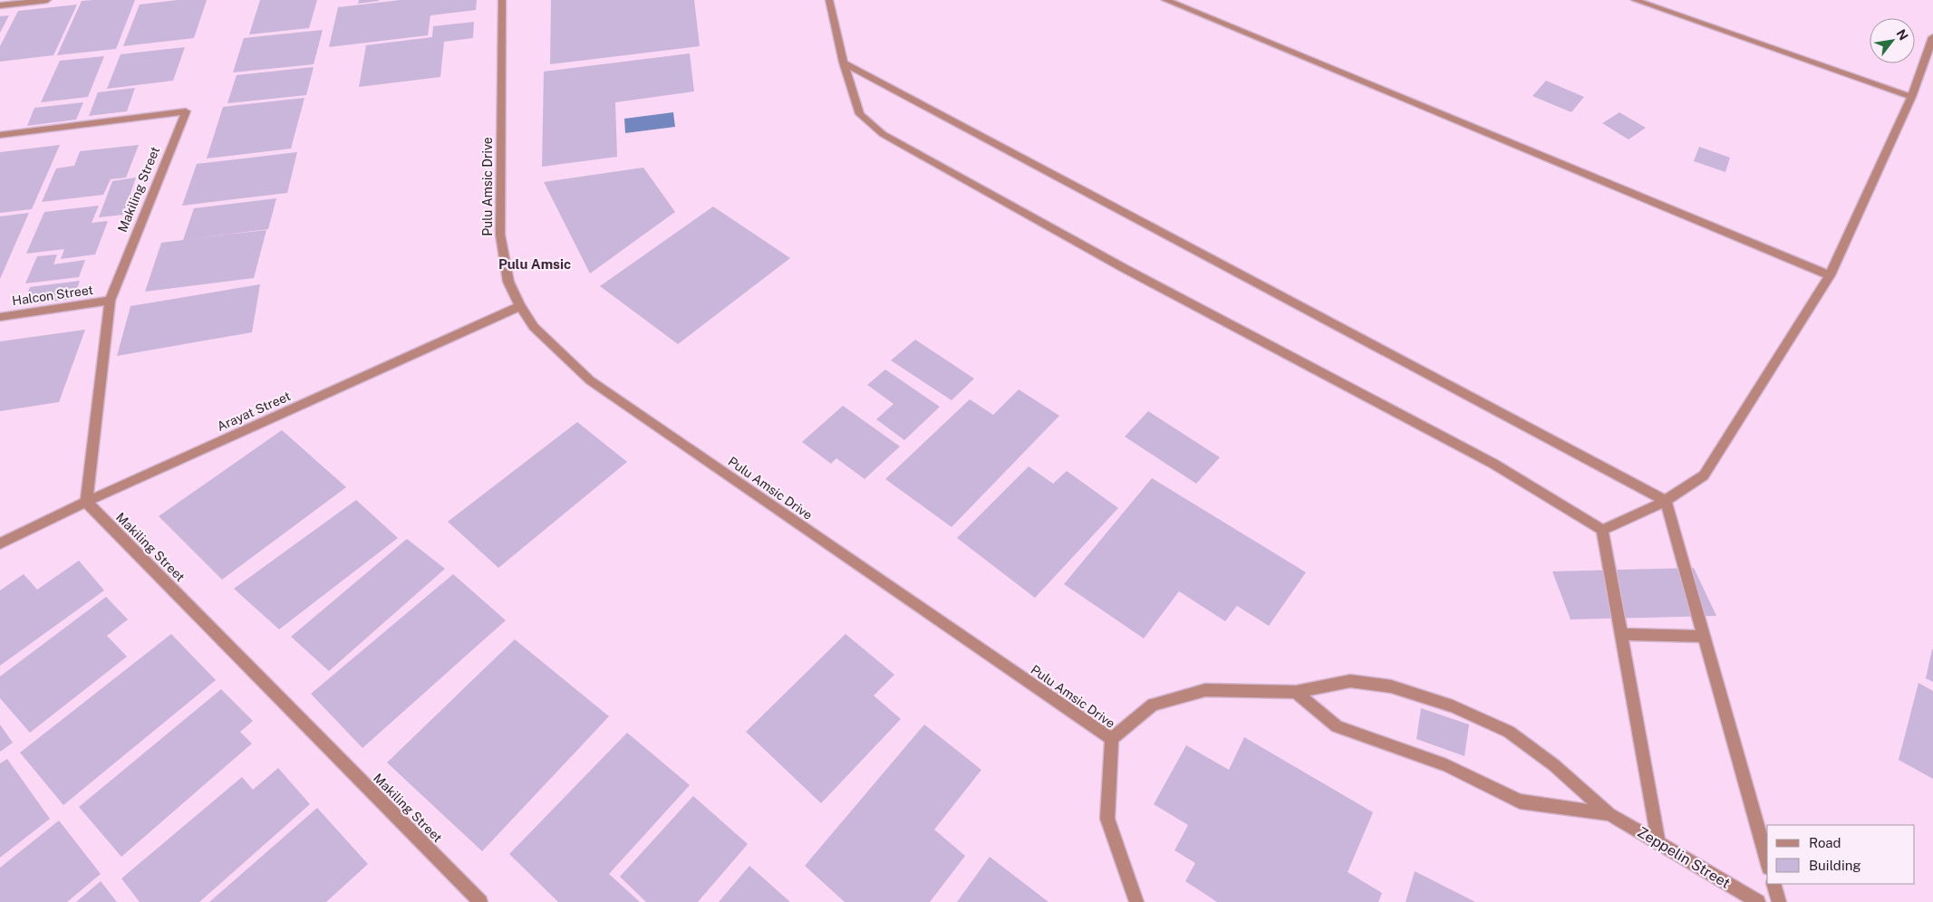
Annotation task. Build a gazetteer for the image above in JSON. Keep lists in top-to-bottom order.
{
  "streets": {
    "street": [
      "Pulu Amsic Drive",
      "Makiling Street",
      "Halcon Street",
      "Arayat Street",
      "Zeppelin Street"
    ]
  },
  "crossings": [
    ["Pulu Amsic Drive", "Arayat Street"],
    ["Pulu Amsic Drive", "Zeppelin Street"],
    ["Makiling Street", "Halcon Street"],
    ["Makiling Street", "Arayat Street"]
  ],
  "districts": ["Pulu Amsic"],
  "legend": ["Road", "Building"],
  "north": "top right"
}
